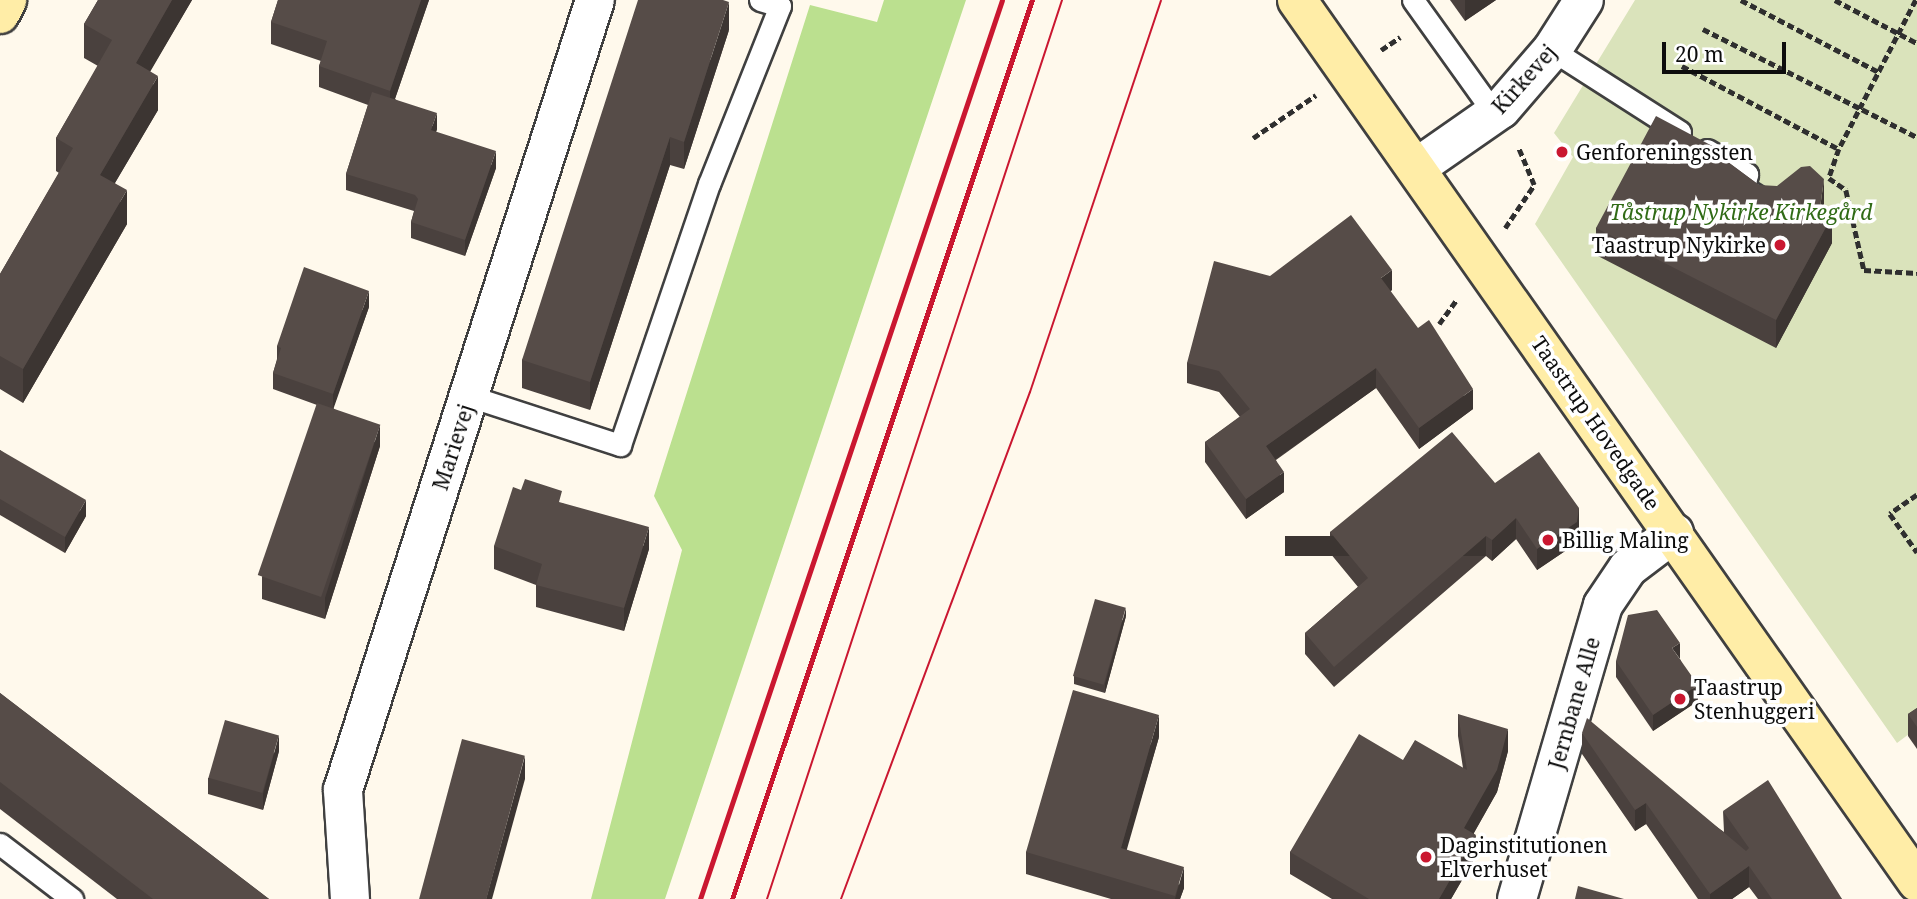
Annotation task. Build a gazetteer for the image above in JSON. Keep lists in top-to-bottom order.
{
  "streets": {
    "street": [
      "Kirkevej",
      "Taastrup Hovedgade",
      "Marievej",
      "Jernbane Alle"
    ]
  },
  "crossings": [
    ["Kirkevej", "Taastrup Hovedgade"],
    ["Taastrup Hovedgade", "Jernbane Alle"]
  ],
  "parks": ["Tåstrup Nykirke Kirkegård"],
  "places": [
    "Genforeningssten",
    "Taastrup Nykirke",
    "Billig Maling",
    "Taastrup Stenhuggeri",
    "Daginstitutionen Elverhuset"
  ],
  "scale_bar": "20 m"
}
